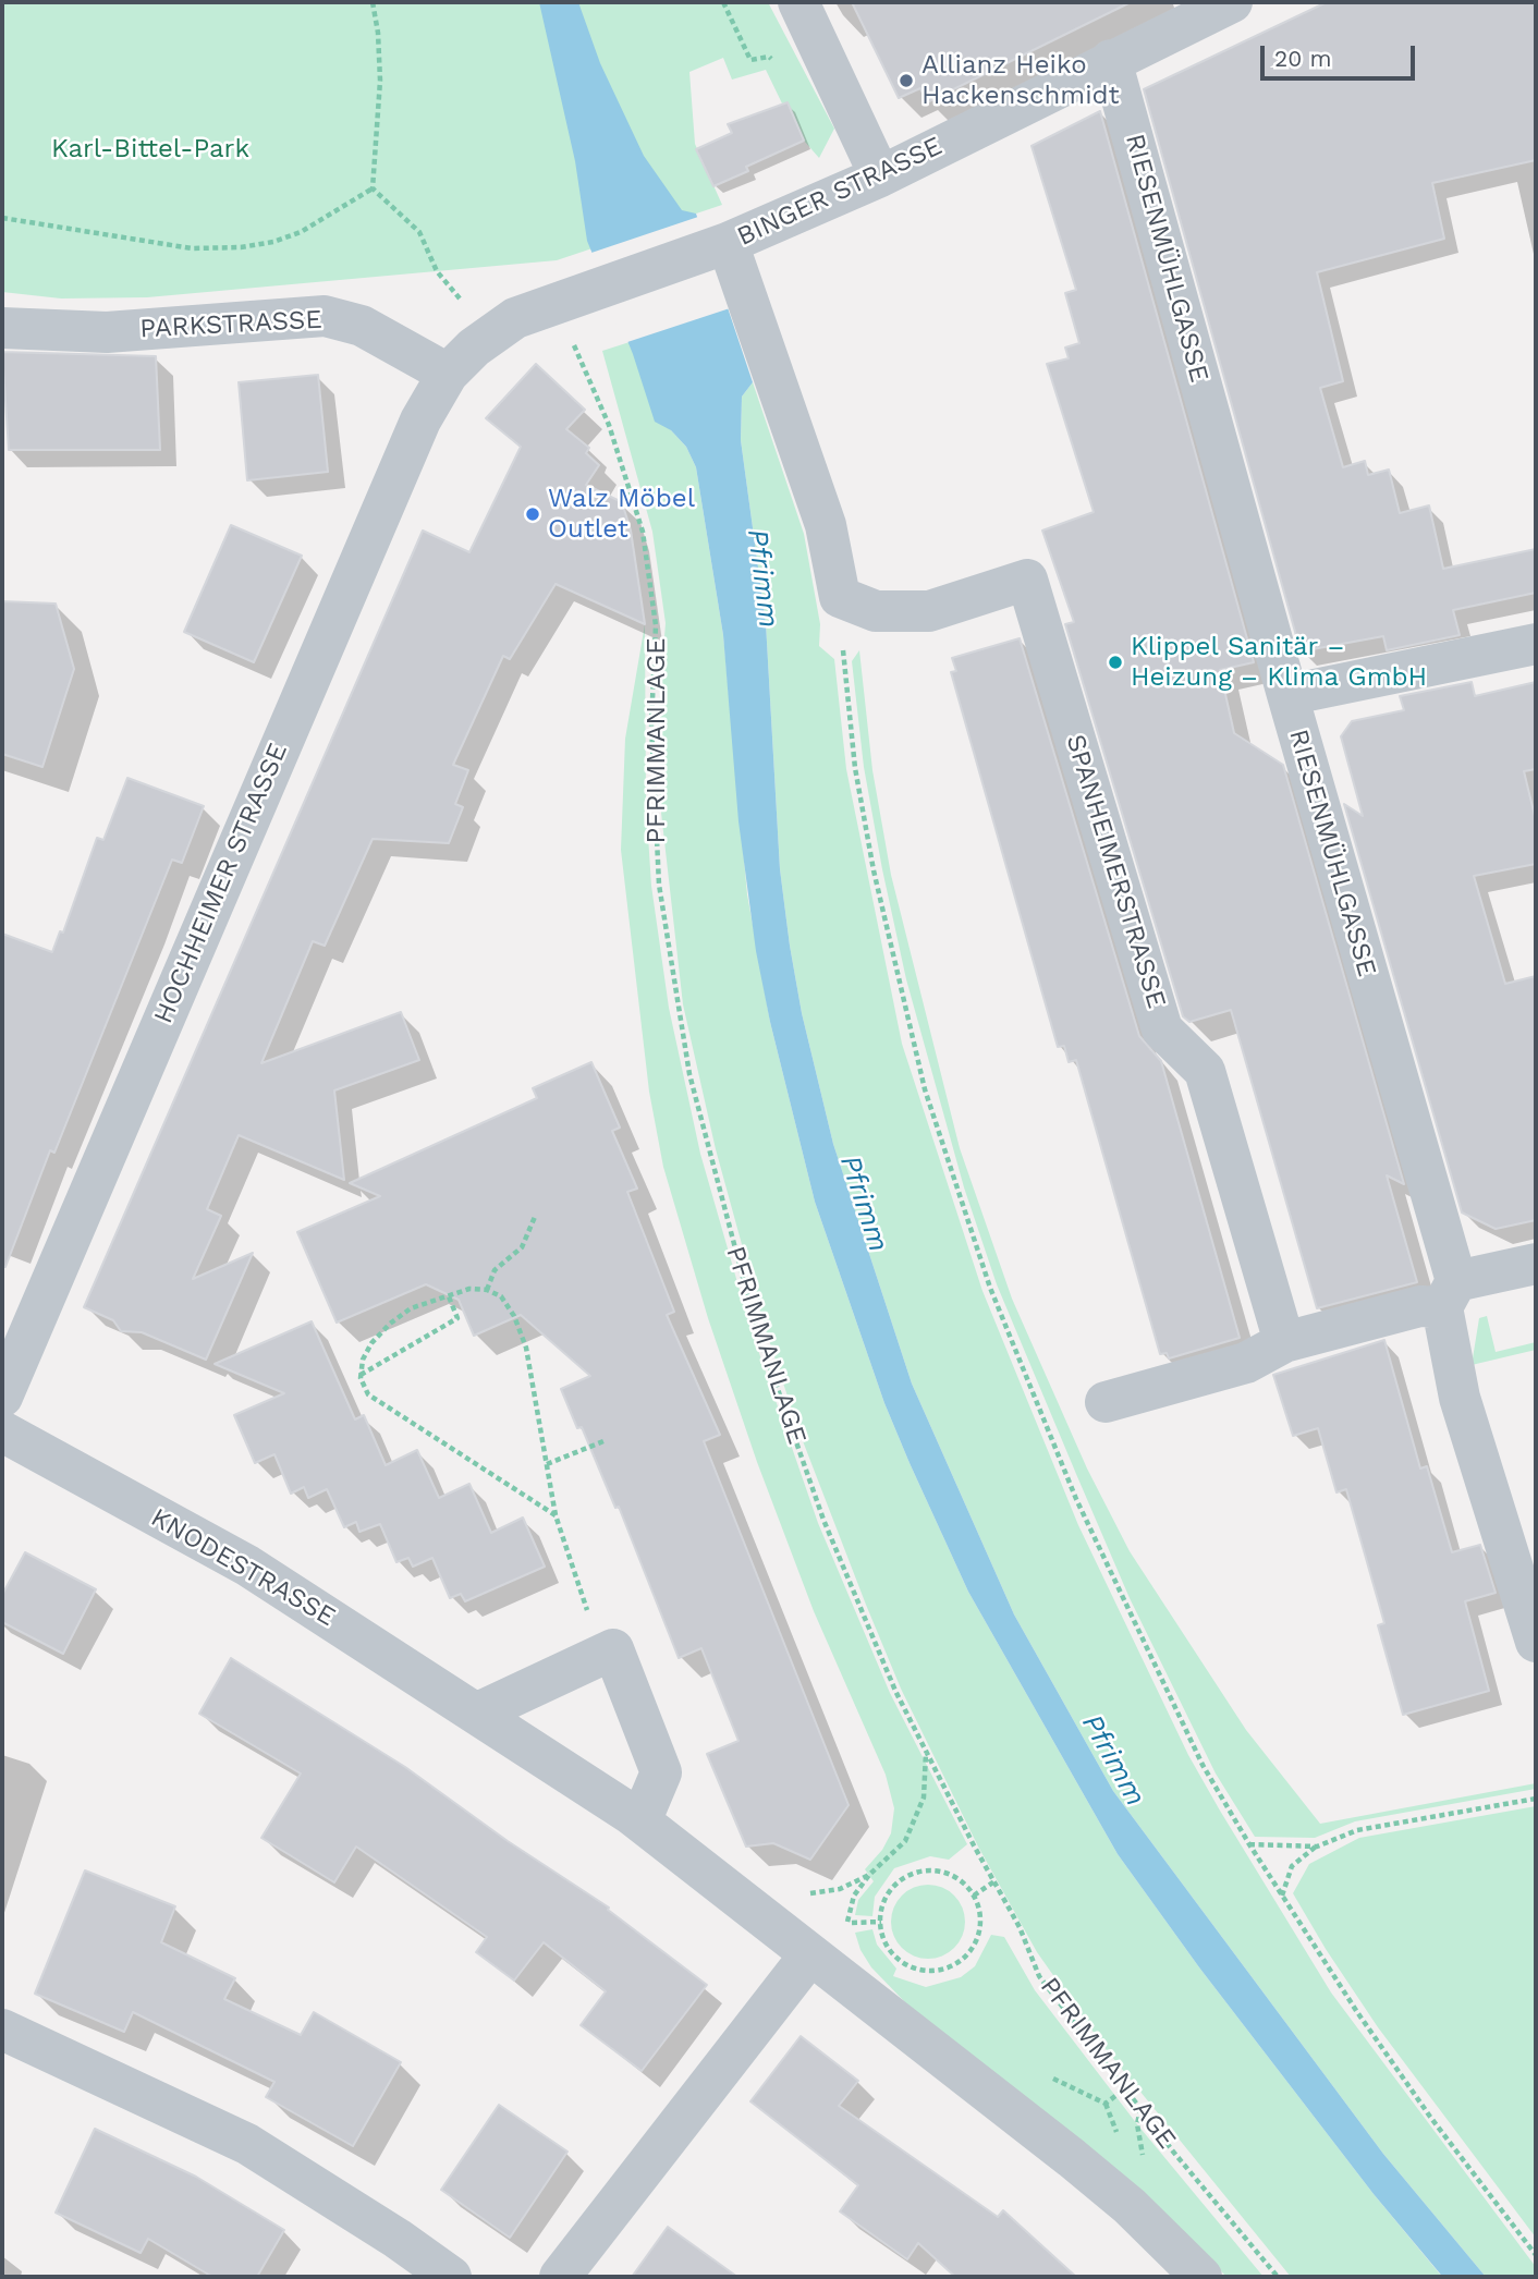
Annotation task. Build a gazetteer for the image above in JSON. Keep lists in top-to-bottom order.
{
  "streets": {
    "street": [
      "BINGER STRASSE",
      "RIESENMÜHLGASSE",
      "PARKSTRASSE",
      "SPANHEIMERSTRASSE",
      "HOCHHEIMER STRASSE",
      "KNODESTRASSE"
    ],
    "path": ["PFRIMMANLAGE"]
  },
  "crossings": [
    ["BINGER STRASSE", "RIESENMÜHLGASSE"],
    ["BINGER STRASSE", "PARKSTRASSE"],
    ["BINGER STRASSE", "PFRIMMANLAGE"],
    ["BINGER STRASSE", "HOCHHEIMER STRASSE"],
    ["PARKSTRASSE", "HOCHHEIMER STRASSE"]
  ],
  "water": ["Pfrimm"],
  "parks": ["Karl-Bittel-Park"],
  "places": ["Allianz Heiko Hackenschmidt", "Walz Möbel Outlet", "Klippel Sanitär – Heizung – Klima GmbH"],
  "scale_bar": "20 m"
}
